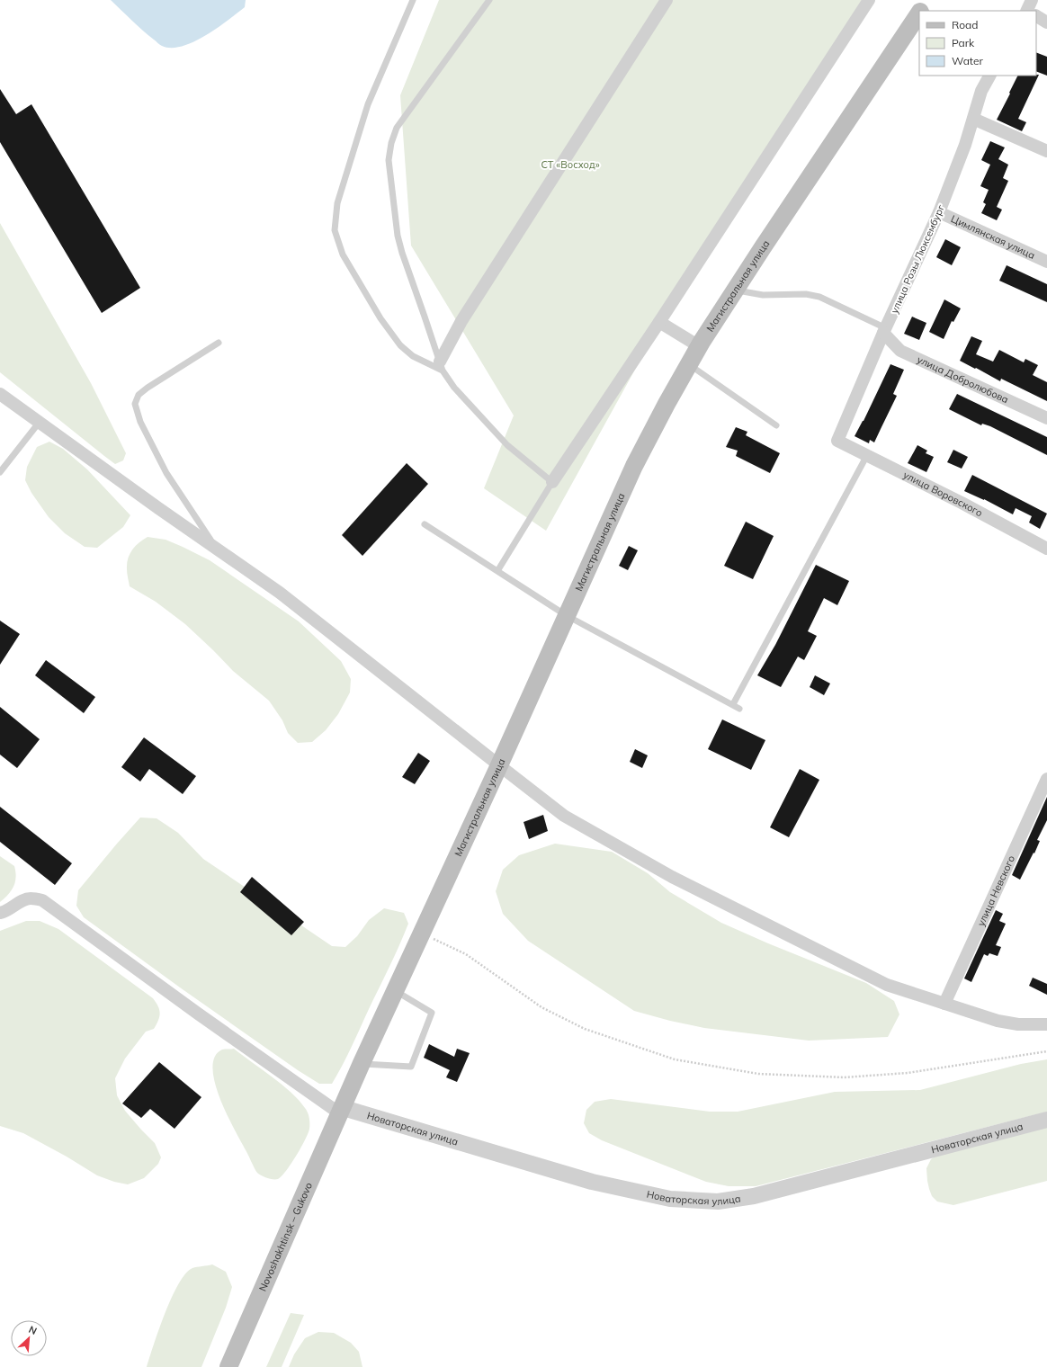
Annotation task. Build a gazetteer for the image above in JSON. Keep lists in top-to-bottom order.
{
  "streets": {
    "main road": ["Магистральная улица", "Novoshakhtinsk – Gukovo"],
    "street": [
      "Цимлянская улица",
      "улица Розы Люксембург",
      "улица Добролюбова",
      "улица Воровского",
      "улица Невского",
      "Новаторская улица"
    ]
  },
  "crossings": [
    ["Цимлянская улица", "улица Розы Люксембург"],
    ["улица Розы Люксембург", "улица Добролюбова"],
    ["улица Розы Люксембург", "улица Воровского"],
    ["Магистральная улица", "Новаторская улица"],
    ["Магистральная улица", "Novoshakhtinsk – Gukovo"],
    ["Новаторская улица", "Novoshakhtinsk – Gukovo"]
  ],
  "parks": ["СТ «Восход»"],
  "legend": ["Road", "Park", "Water"],
  "north": "top right"
}
